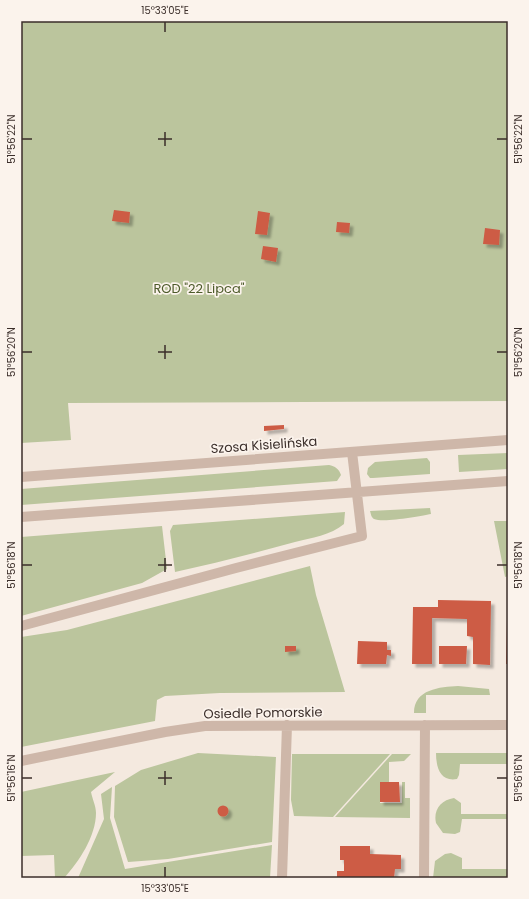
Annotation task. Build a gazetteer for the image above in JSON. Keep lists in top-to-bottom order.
{
  "streets": {
    "street": ["Szosa Kisielińska", "Osiedle Pomorskie"]
  },
  "parks": ["ROD \"22 Lipca\""],
  "coordinates": [
    "15°33'05\"E",
    "51°56'22\"N",
    "51°56'20\"N",
    "51°56'18\"N",
    "51°56'16\"N"
  ]
}
